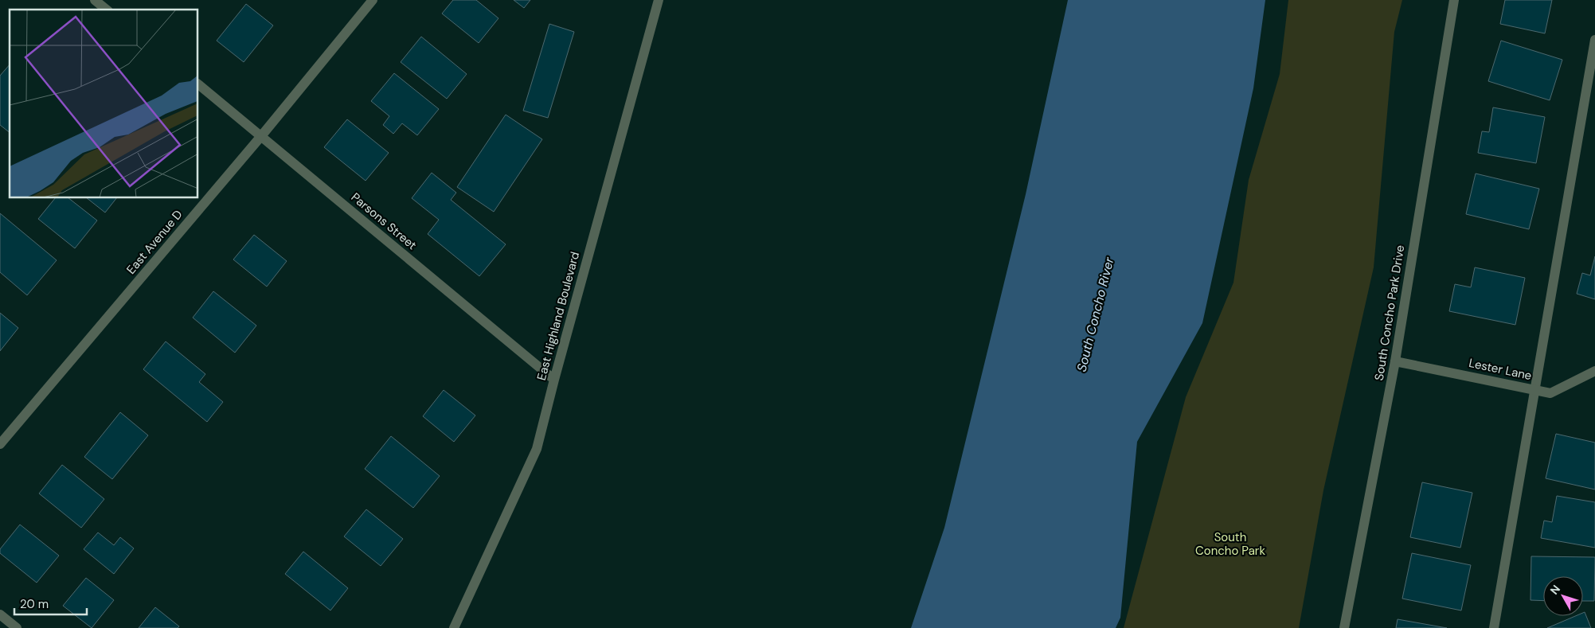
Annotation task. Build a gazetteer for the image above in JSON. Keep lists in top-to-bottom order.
{
  "streets": {
    "street": [
      "Parsons Street",
      "East Avenue D",
      "South Concho Park Drive",
      "East Highland Boulevard",
      "Lester Lane"
    ]
  },
  "crossings": [
    ["Parsons Street", "East Avenue D"],
    ["Parsons Street", "East Highland Boulevard"],
    ["South Concho Park Drive", "Lester Lane"]
  ],
  "water": ["South Concho River"],
  "parks": ["South Concho Park"],
  "scale_bar": "20 m",
  "north": "top left"
}
